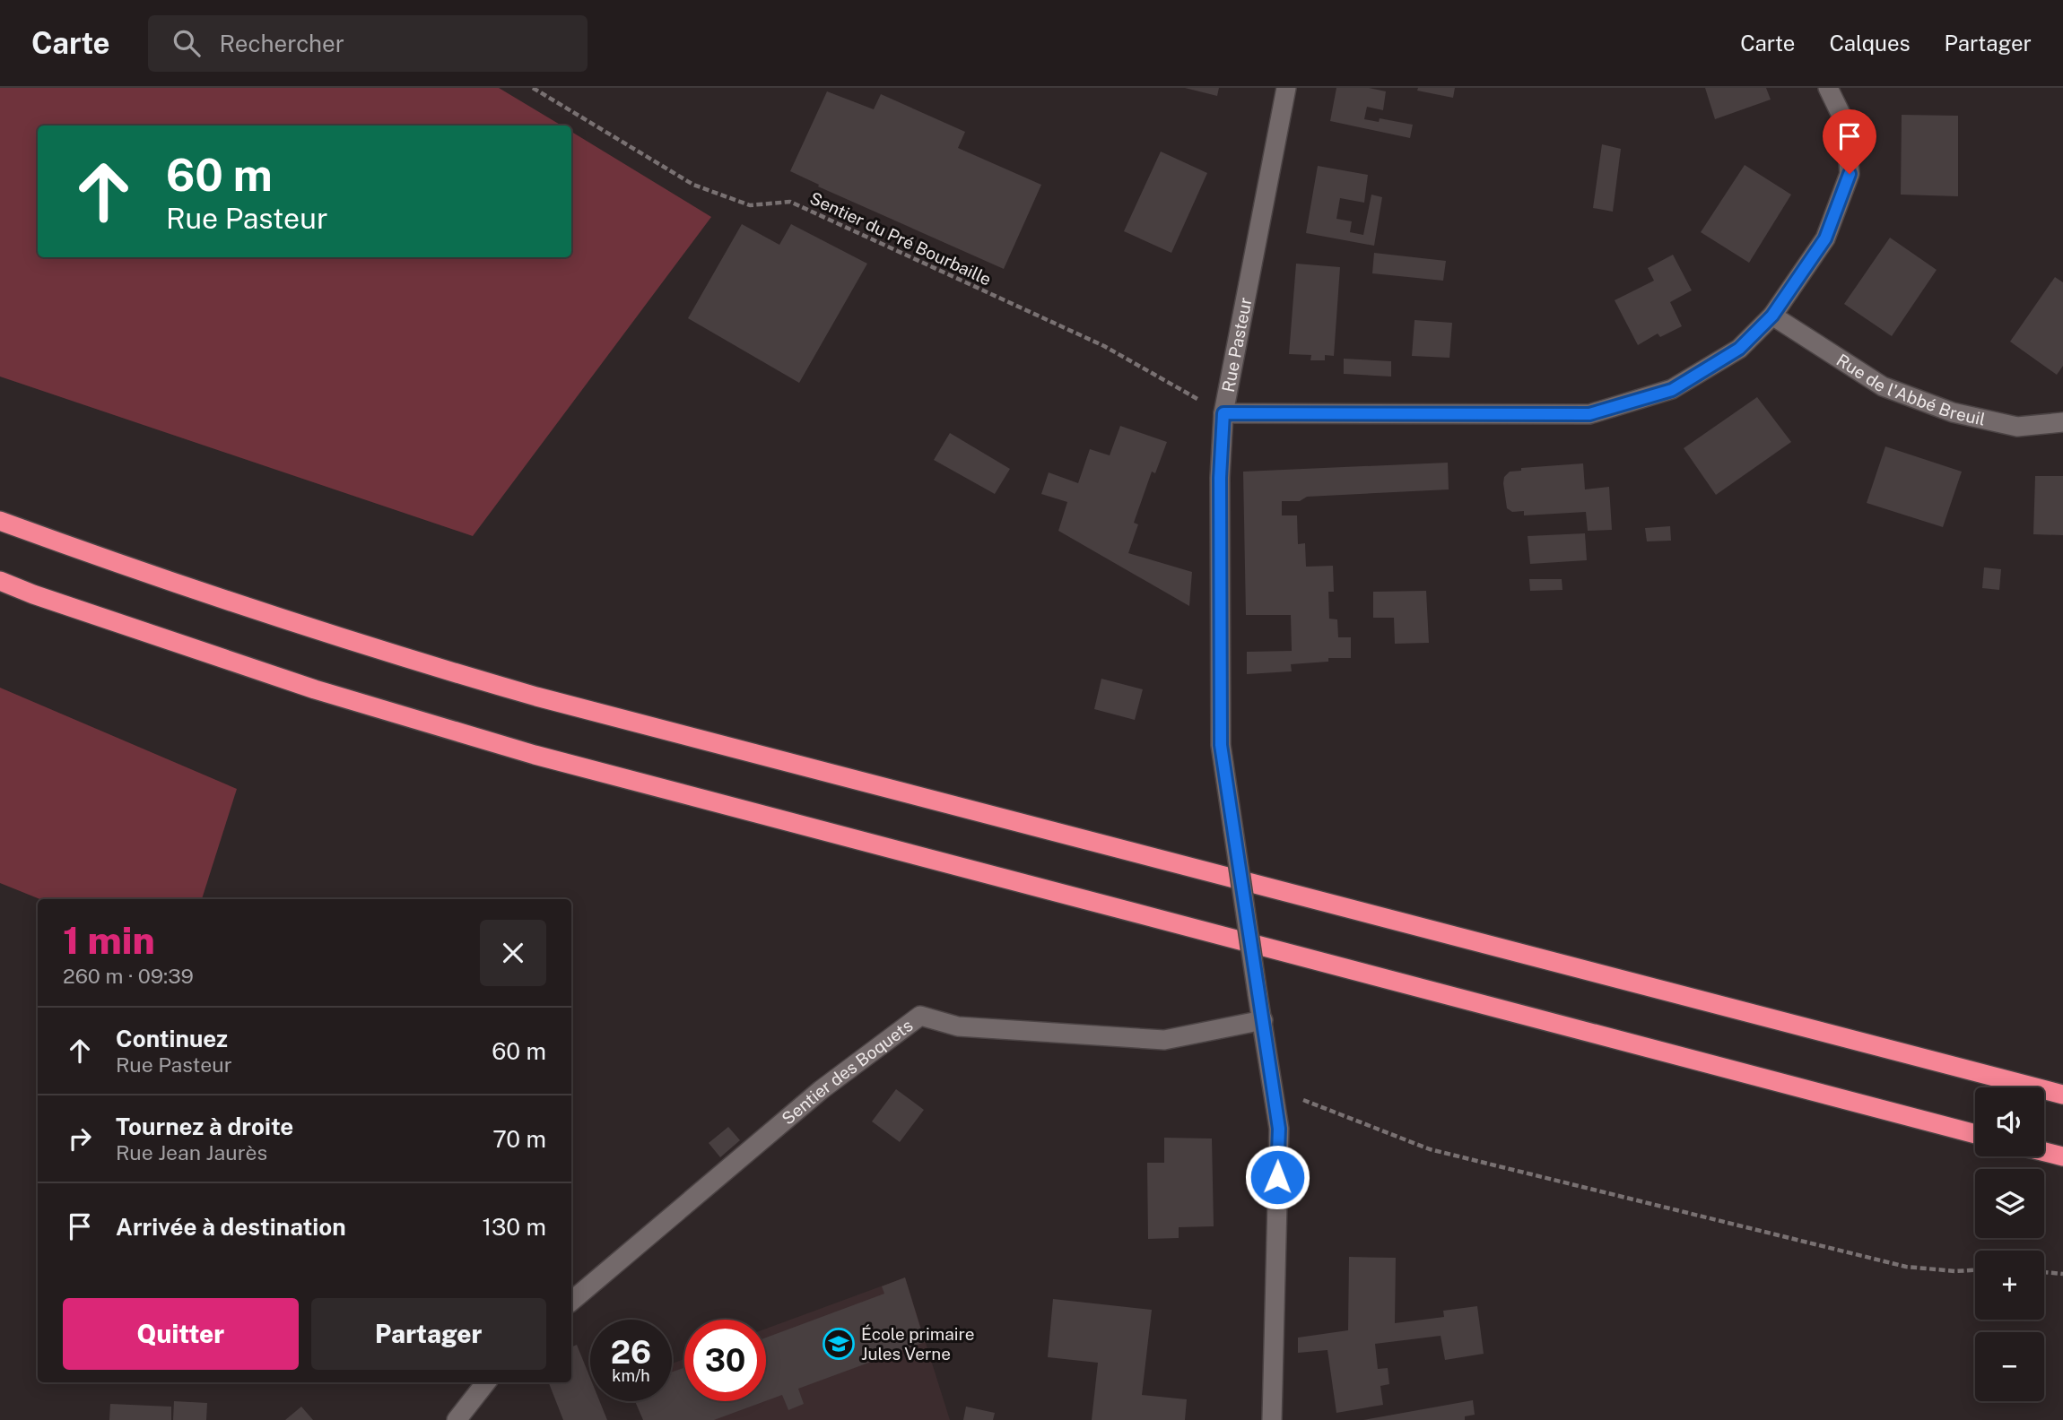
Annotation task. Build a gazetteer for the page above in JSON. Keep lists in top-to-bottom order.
{
  "streets": {
    "street": ["Rue Pasteur", "Rue de l'Abbé Breuil", "Sentier des Boquets"],
    "path": ["Sentier du Pré Bourbaille"]
  },
  "crossings": [
    ["Sentier du Pré Bourbaille", "Rue Pasteur"],
    ["Rue Pasteur", "Sentier des Boquets"]
  ],
  "places": {
    "school or university": ["École primaire Jules Verne"]
  },
  "page": {
    "header": "Carte",
    "search": "Rechercher",
    "nav": ["Carte", "Calques", "Partager"],
    "turn": ["60 m", "Rue Pasteur"],
    "heading": ["1 min", "260 m · 09:39"],
    "list": [
      {
        "name": "Continuez",
        "note": "Rue Pasteur",
        "value": "60 m"
      },
      {
        "name": "Tournez à droite",
        "note": "Rue Jean Jaurès",
        "value": "70 m"
      },
      {
        "name": "Arrivée à destination",
        "value": "130 m"
      }
    ],
    "map_buttons": ["+", "−"],
    "buttons": ["Quitter", "Partager"],
    "speed": "26 km/h",
    "limit": "30"
  }
}
